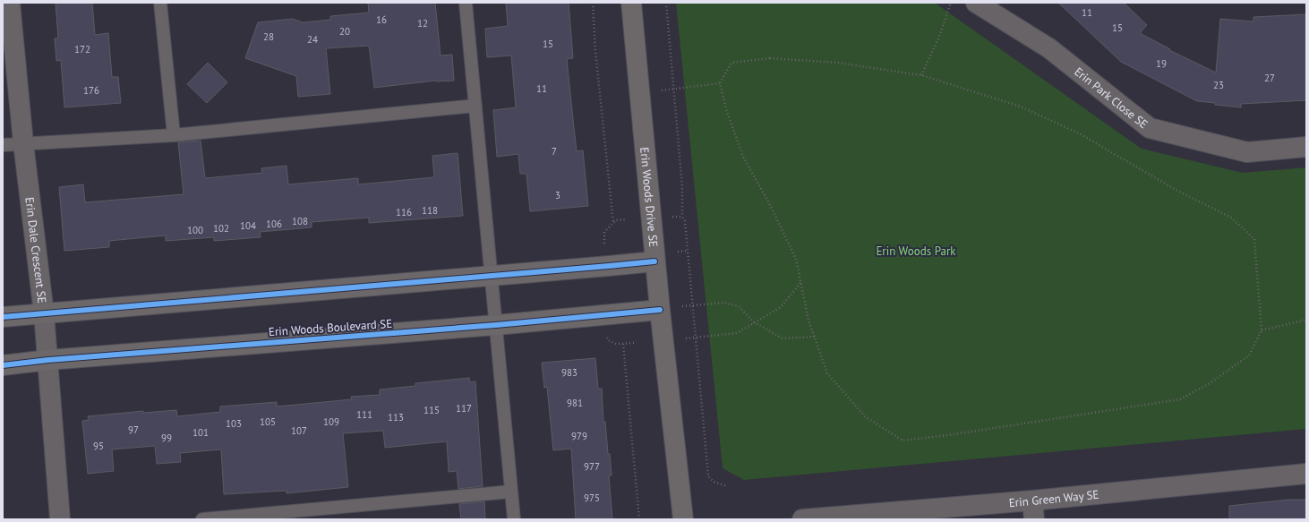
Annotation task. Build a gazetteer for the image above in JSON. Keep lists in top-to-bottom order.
{
  "streets": {
    "street": [
      "Erin Park Close SE",
      "Erin Woods Drive SE",
      "Erin Dale Crescent SE",
      "Erin Woods Boulevard SE",
      "Erin Green Way SE"
    ]
  },
  "crossings": [
    ["Erin Woods Drive SE", "Erin Woods Boulevard SE"],
    ["Erin Dale Crescent SE", "Erin Woods Boulevard SE"]
  ],
  "parks": ["Erin Woods Park"],
  "house_numbers": [
    "11",
    "16",
    "12",
    "15",
    "20",
    "28",
    "24",
    "15",
    "172",
    "19",
    "27",
    "23",
    "11",
    "176",
    "7",
    "3",
    "118",
    "116",
    "108",
    "106",
    "104",
    "102",
    "100",
    "983",
    "981",
    "117",
    "115",
    "111",
    "113",
    "105",
    "109",
    "103",
    "97",
    "107",
    "101",
    "979",
    "99",
    "95",
    "977",
    "975"
  ]
}
